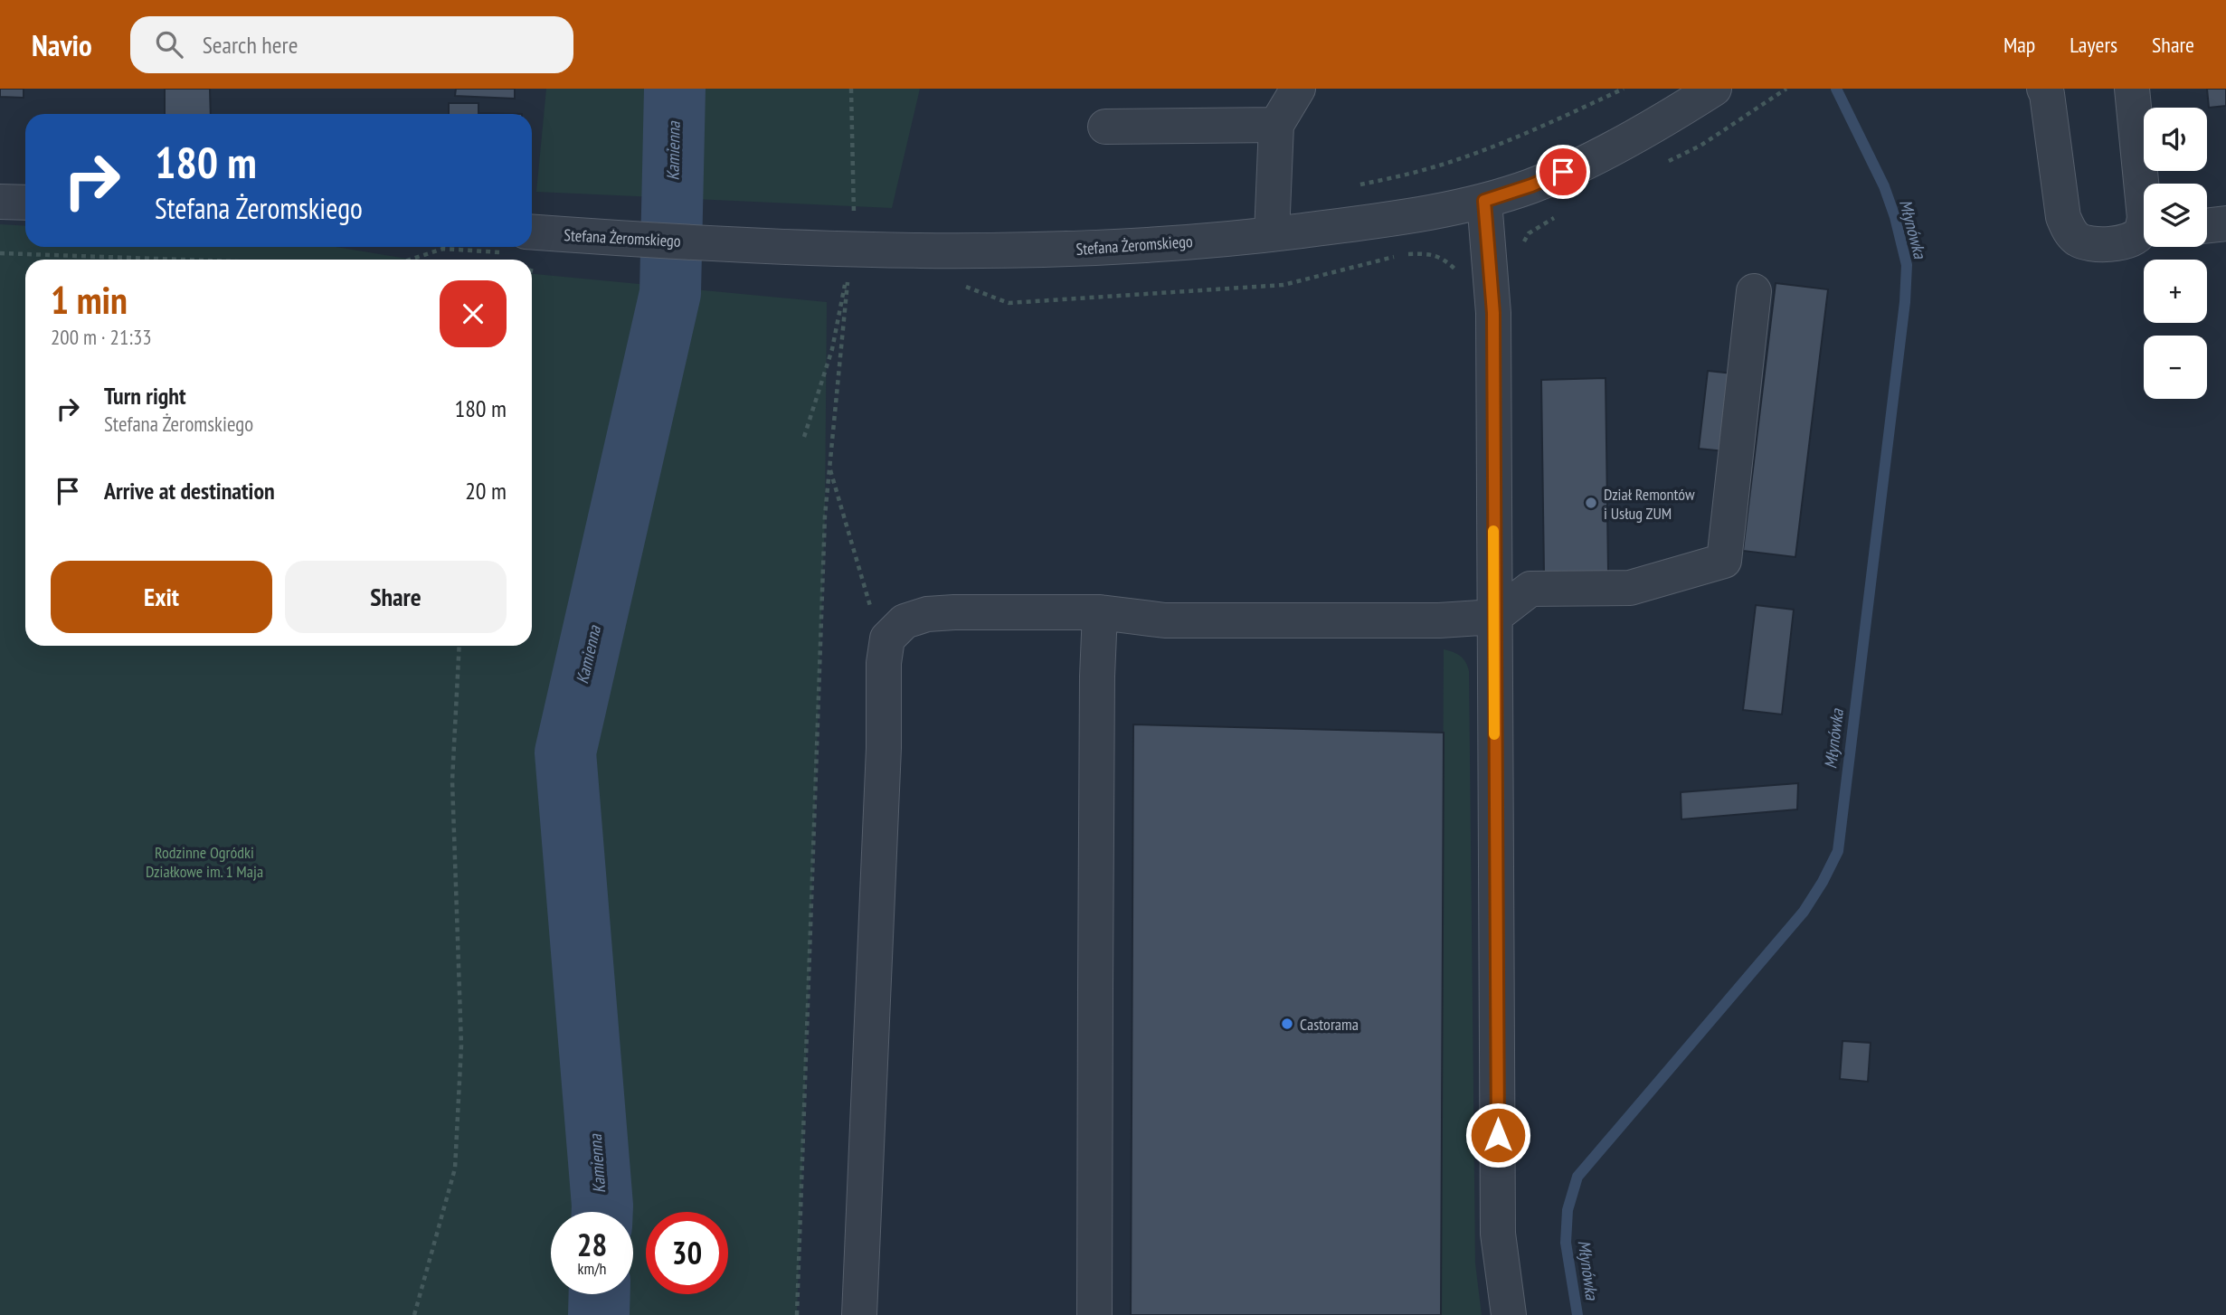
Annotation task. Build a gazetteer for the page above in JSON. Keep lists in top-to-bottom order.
{
  "streets": {
    "street": ["Stefana Żeromskiego"]
  },
  "water": ["Kamienna", "Młynówka"],
  "parks": ["Rodzinne Ogródki Działkowe im. 1 Maja"],
  "places": ["Dział Remontów i Usług ZUM", "Castorama"],
  "page": {
    "header": "Navio",
    "search": "Search here",
    "nav": ["Map", "Layers", "Share"],
    "map_buttons": ["+", "−"],
    "turn": ["180 m", "Stefana Żeromskiego"],
    "heading": ["1 min", "200 m · 21:33"],
    "list": [
      {
        "name": "Turn right",
        "note": "Stefana Żeromskiego",
        "value": "180 m"
      },
      {
        "name": "Arrive at destination",
        "value": "20 m"
      }
    ],
    "buttons": ["Exit", "Share"],
    "speed": "28 km/h",
    "limit": "30"
  }
}
